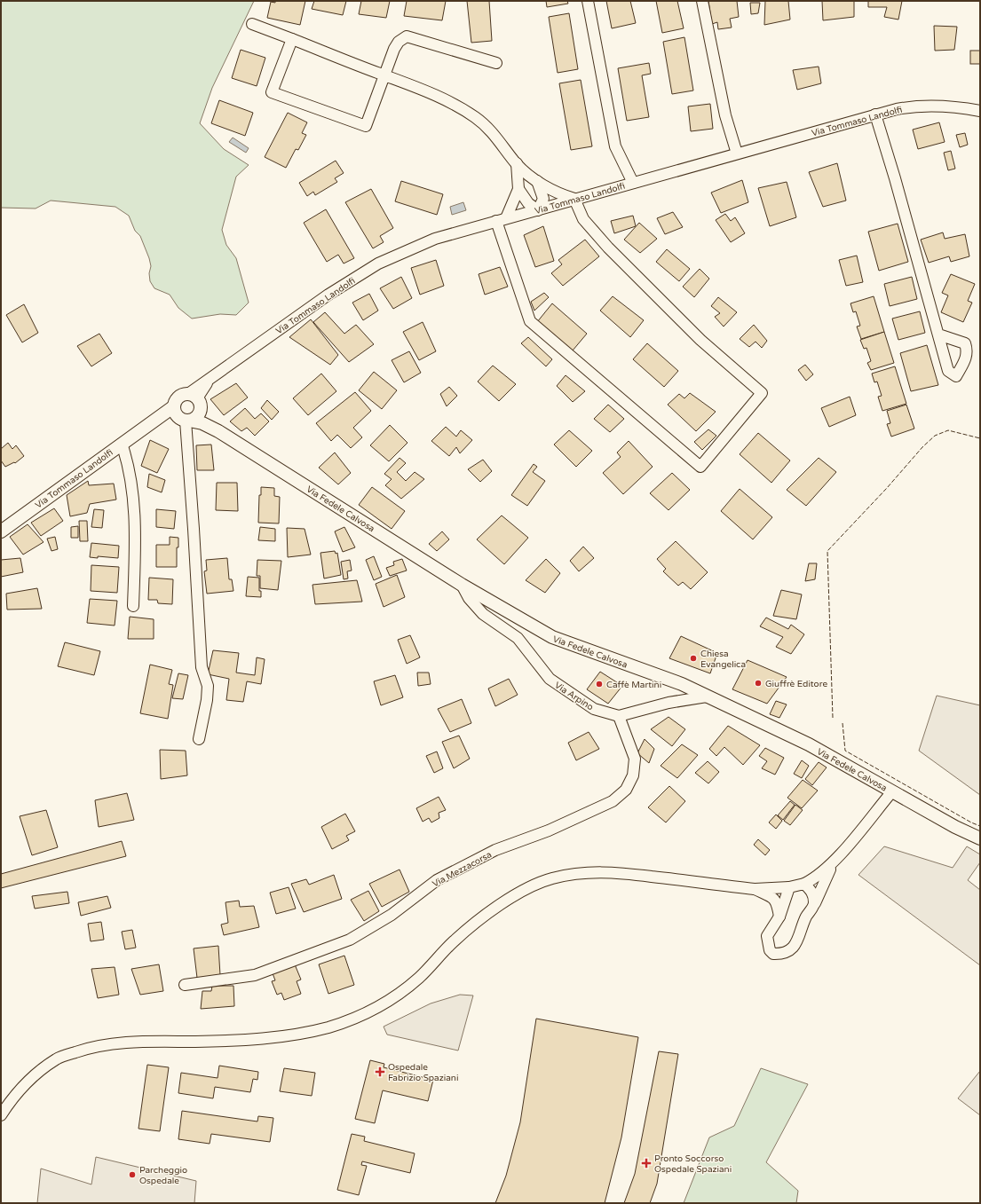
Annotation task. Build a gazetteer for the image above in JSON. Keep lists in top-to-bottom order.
{
  "streets": {
    "street": [
      "Via Tommaso Landolfi",
      "Via Fedele Calvosa",
      "Via Arpino",
      "Via Mezzacorsa"
    ]
  },
  "crossings": [
    ["Via Tommaso Landolfi", "Via Fedele Calvosa"],
    ["Via Fedele Calvosa", "Via Arpino"],
    ["Via Arpino", "Via Mezzacorsa"]
  ],
  "places": {
    "other": [
      "Chiesa Evangelica",
      "Giuffrè Editore",
      "Caffè Martini",
      "Parcheggio Ospedale"
    ],
    "health": ["Ospedale Fabrizio Spaziani", "Pronto Soccorso Ospedale Spaziani"]
  }
}
